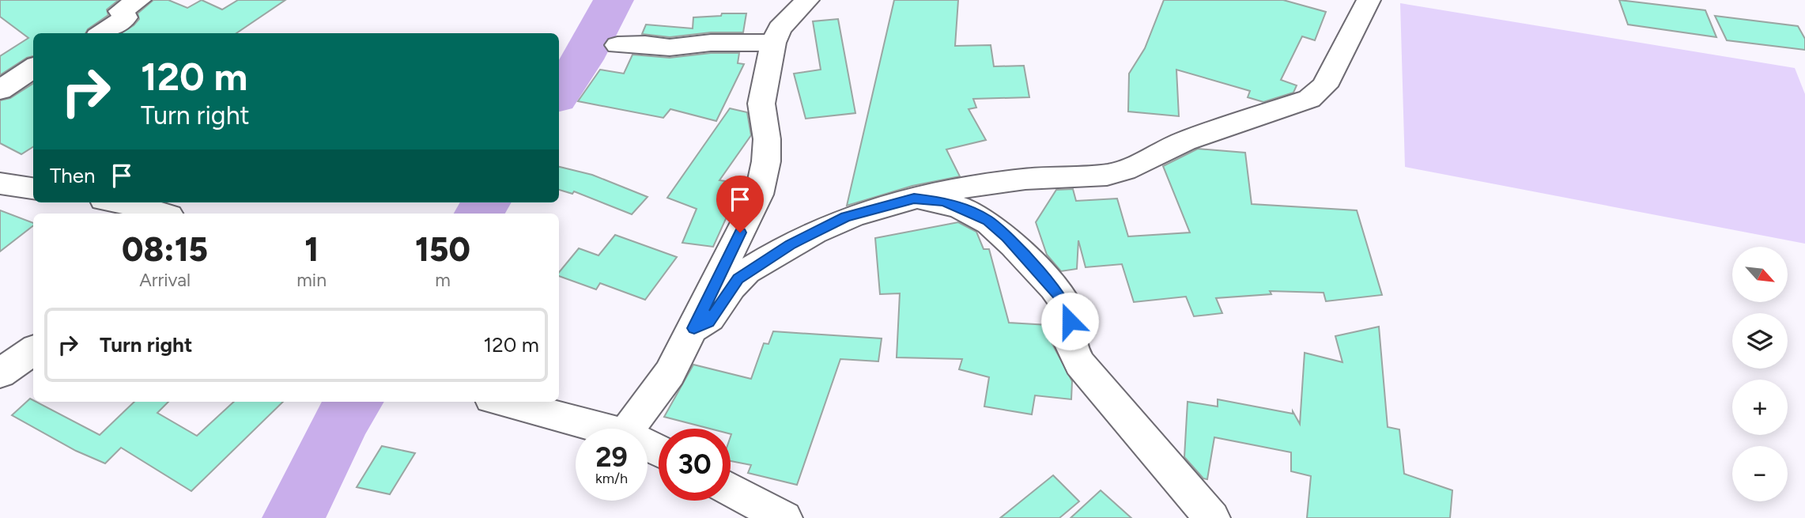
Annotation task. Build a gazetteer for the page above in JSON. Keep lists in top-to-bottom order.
{
  "north": "bottom right",
  "page": {
    "turn": ["120 m", "Turn right"],
    "then": "Then",
    "eta": [
      "08:15",
      "Arrival",
      "1",
      "min",
      "150",
      "m"
    ],
    "map_buttons": ["+", "−"],
    "list": [
      {
        "name": "Turn right",
        "value": "120 m"
      }
    ],
    "speed": "29 km/h",
    "limit": "30"
  }
}
